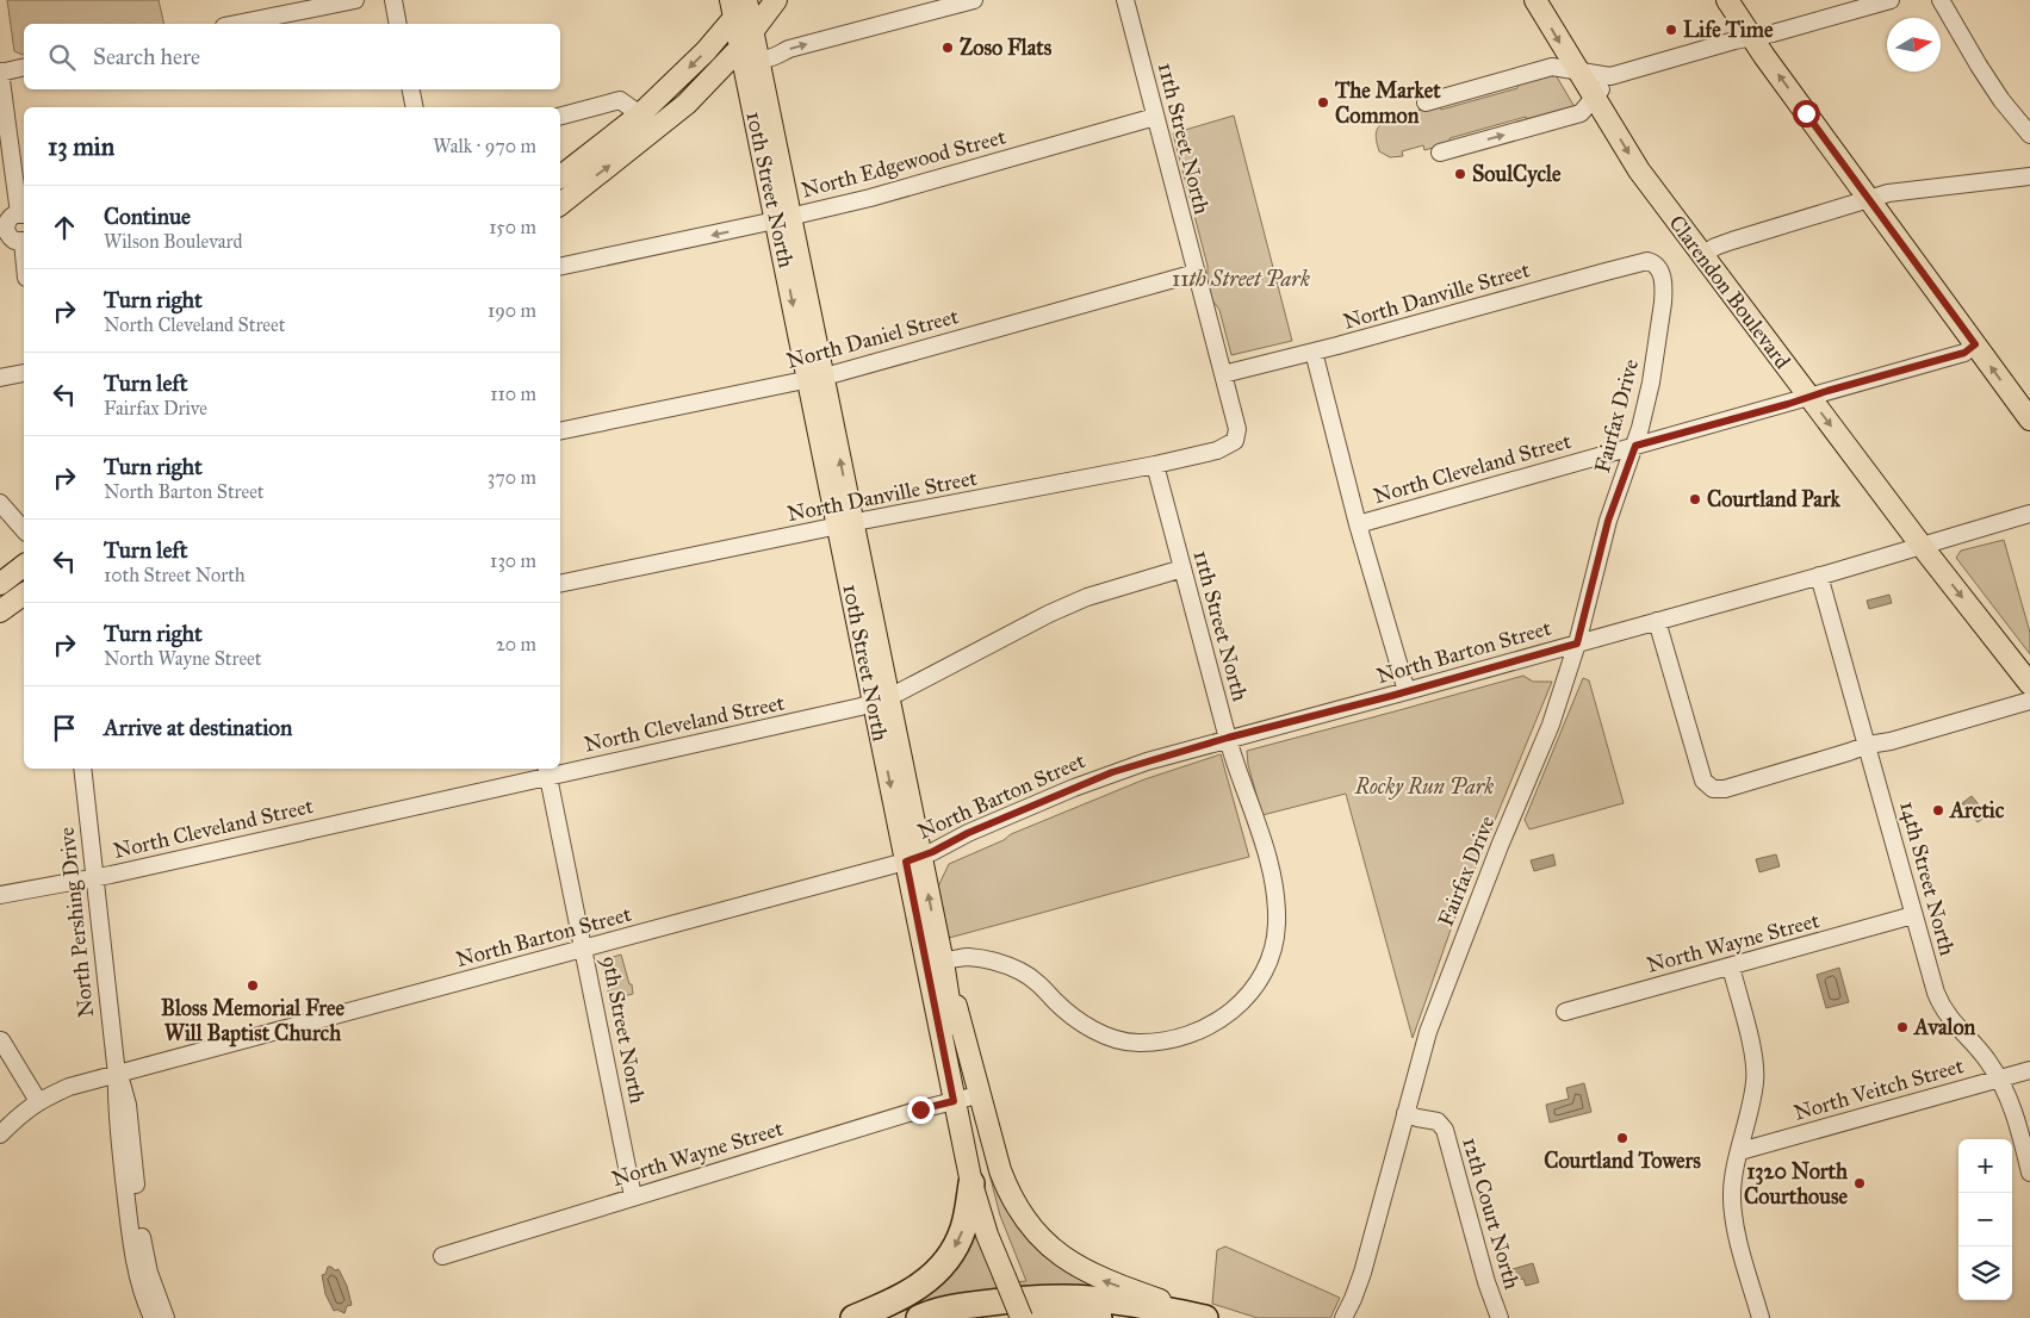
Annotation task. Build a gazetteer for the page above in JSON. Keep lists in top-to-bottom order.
{
  "streets": {
    "main road": ["10th Street North", "Clarendon Boulevard"],
    "street": [
      "11th Street North",
      "North Edgewood Street",
      "North Danville Street",
      "North Daniel Street",
      "Fairfax Drive",
      "North Cleveland Street",
      "North Barton Street",
      "14th Street North",
      "North Pershing Drive",
      "North Wayne Street",
      "9th Street North",
      "North Veitch Street",
      "12th Court North"
    ]
  },
  "crossings": [
    ["11th Street North", "North Edgewood Street"],
    ["11th Street North", "10th Street North"],
    ["11th Street North", "North Danville Street"],
    ["11th Street North", "North Daniel Street"],
    ["11th Street North", "North Cleveland Street"],
    ["11th Street North", "North Barton Street"],
    ["North Edgewood Street", "10th Street North"],
    ["10th Street North", "North Danville Street"],
    ["10th Street North", "North Daniel Street"],
    ["10th Street North", "North Cleveland Street"],
    ["10th Street North", "North Barton Street"],
    ["10th Street North", "North Wayne Street"],
    ["Clarendon Boulevard", "North Cleveland Street"],
    ["Clarendon Boulevard", "North Barton Street"],
    ["North Danville Street", "Fairfax Drive"],
    ["Fairfax Drive", "North Cleveland Street"],
    ["Fairfax Drive", "North Barton Street"],
    ["Fairfax Drive", "12th Court North"],
    ["North Cleveland Street", "North Pershing Drive"],
    ["North Cleveland Street", "9th Street North"],
    ["North Barton Street", "14th Street North"],
    ["North Barton Street", "North Pershing Drive"],
    ["North Barton Street", "9th Street North"],
    ["14th Street North", "North Wayne Street"],
    ["14th Street North", "North Veitch Street"],
    ["North Wayne Street", "9th Street North"]
  ],
  "one_way": ["North Edgewood Street"],
  "parks": ["11th Street Park", "Rocky Run Park"],
  "places": [
    "Life Time",
    "Zoso Flats",
    "The Market Common",
    "SoulCycle",
    "Courtland Park",
    "Arctic",
    "Bloss Memorial Free Will Baptist Church",
    "Avalon",
    "Courtland Towers",
    "1320 North Courthouse"
  ],
  "north": "right",
  "page": {
    "search": "Search here",
    "heading": ["13 min", "Walk · 970 m"],
    "list": [
      ["Continue", "Wilson Boulevard", "150 m"],
      ["Turn right", "North Cleveland Street", "190 m"],
      ["Turn left", "Fairfax Drive", "110 m"],
      ["Turn right", "North Barton Street", "370 m"],
      ["Turn left", "10th Street North", "130 m"],
      ["Turn right", "North Wayne Street", "20 m"],
      "Arrive at destination"
    ],
    "map_buttons": ["+", "−"]
  }
}
